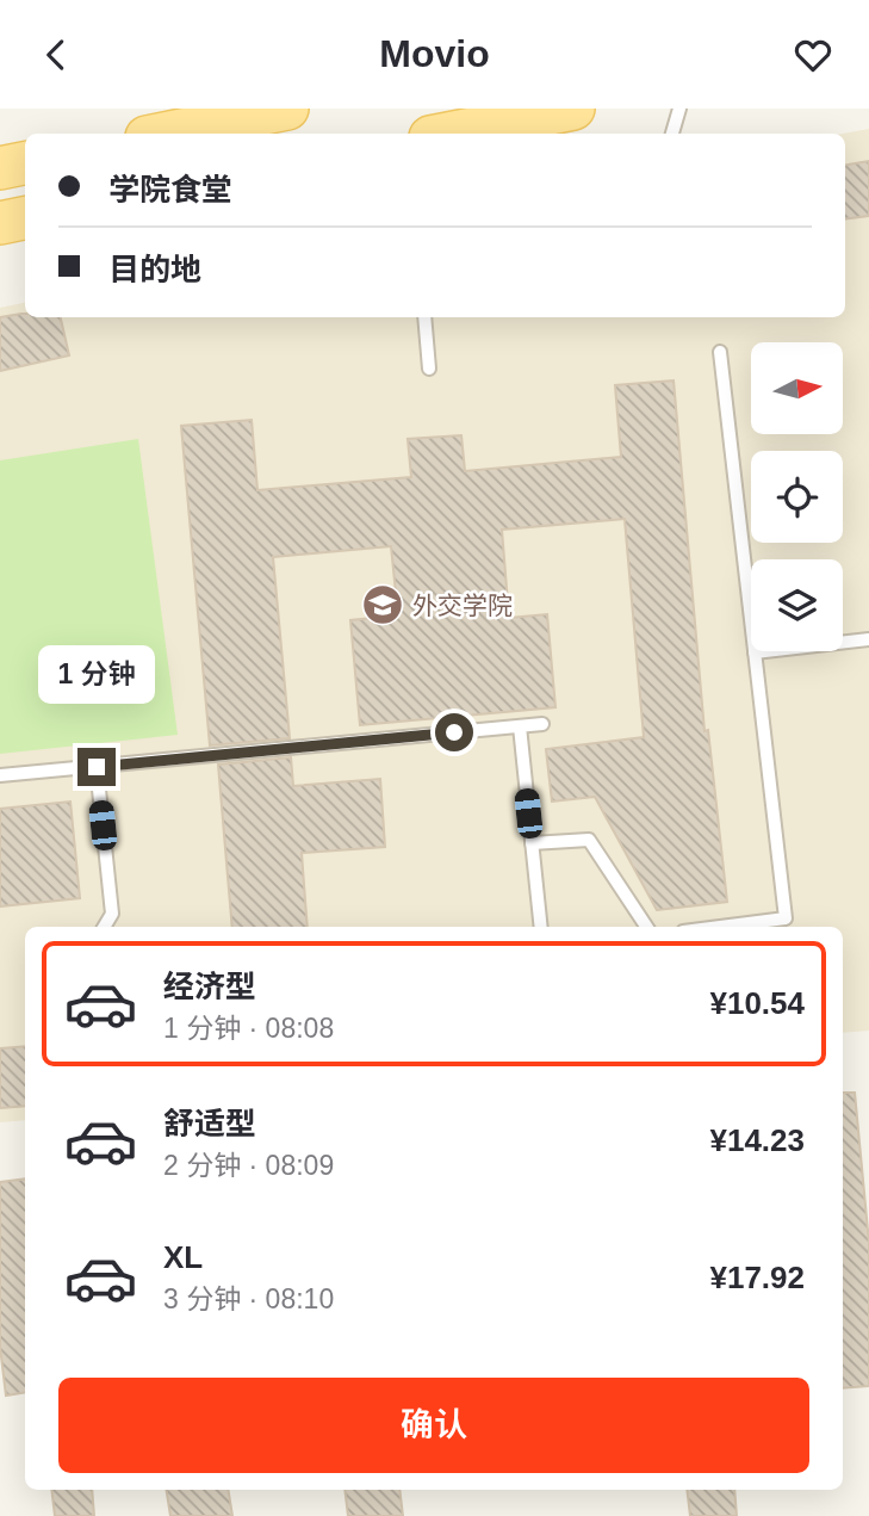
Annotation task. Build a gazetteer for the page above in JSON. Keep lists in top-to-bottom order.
{
  "places": {
    "school or university": ["外交学院"]
  },
  "north": "right",
  "page": {
    "header": "Movio",
    "banner": ["学院食堂", "目的地"],
    "bubble": "1 分钟",
    "list": [
      {
        "name": "经济型",
        "note": "1 分钟 · 08:08",
        "value": "¥10.54"
      },
      {
        "name": "舒适型",
        "note": "2 分钟 · 08:09",
        "value": "¥14.23"
      },
      {
        "name": "XL",
        "note": "3 分钟 · 08:10",
        "value": "¥17.92"
      }
    ],
    "buttons": "确认"
  }
}
